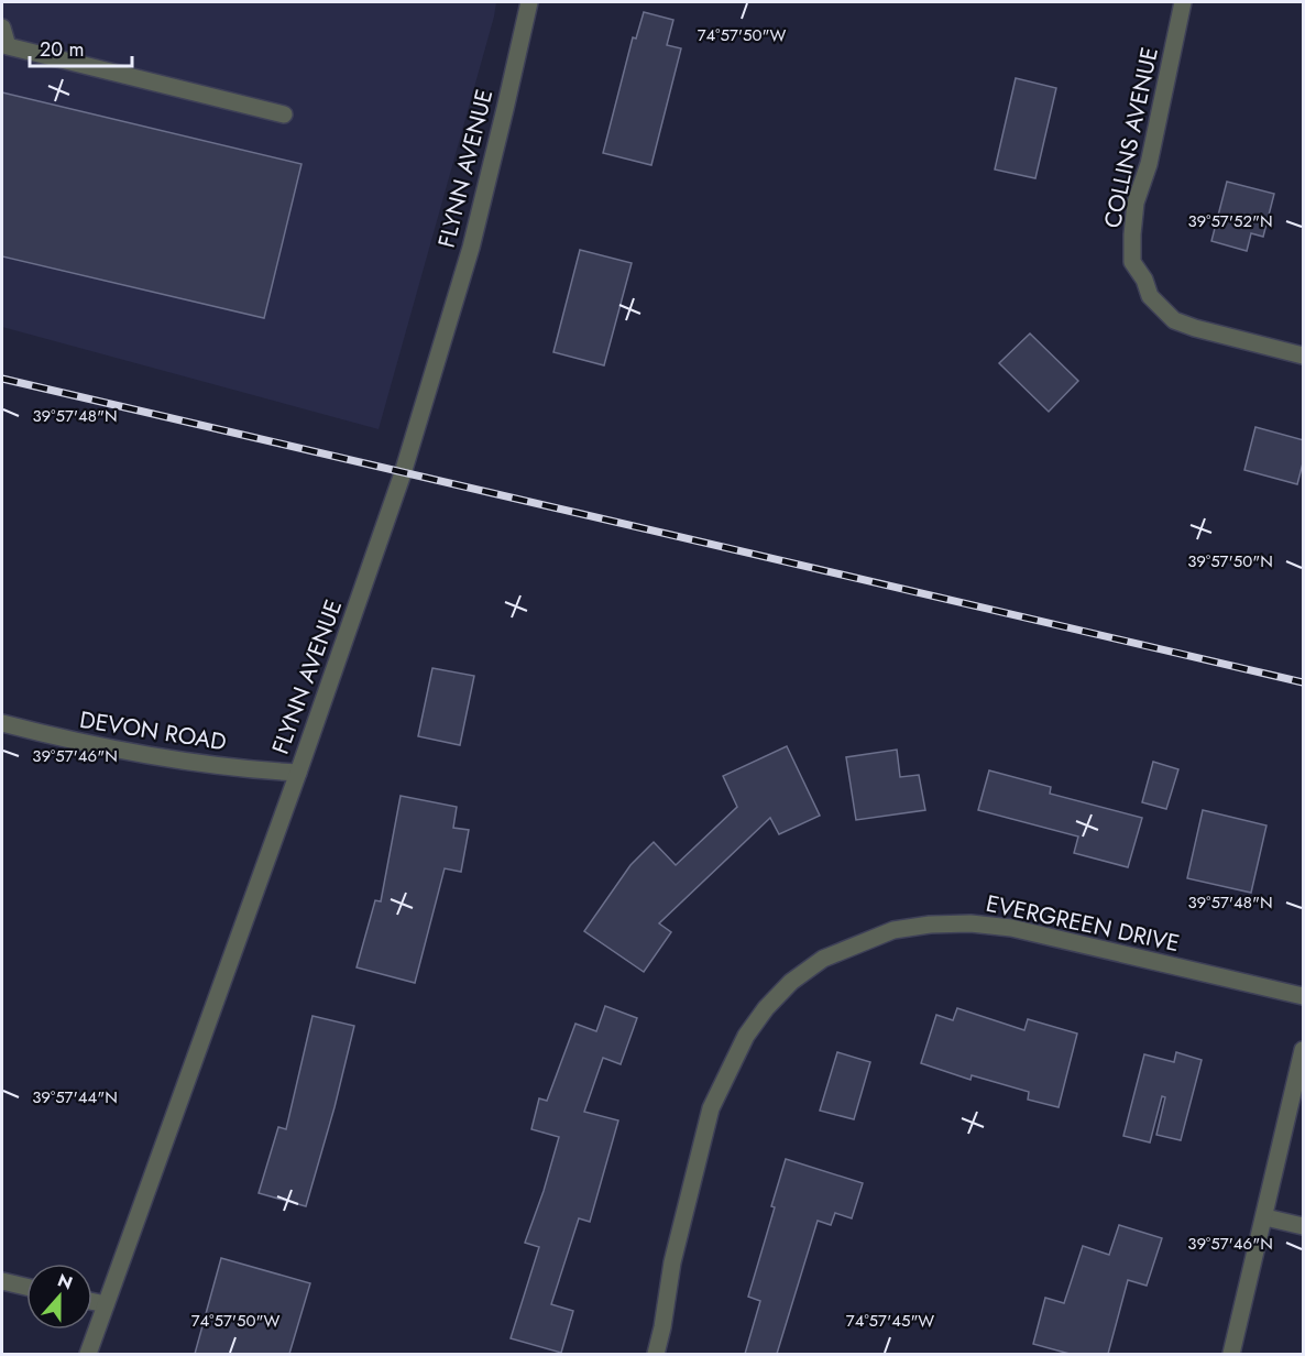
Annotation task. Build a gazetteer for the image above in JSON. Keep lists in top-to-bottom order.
{
  "streets": {
    "street": [
      "COLLINS AVENUE",
      "FLYNN AVENUE",
      "DEVON ROAD",
      "EVERGREEN DRIVE"
    ]
  },
  "crossings": [
    ["FLYNN AVENUE", "DEVON ROAD"]
  ],
  "scale_bar": "20 m",
  "north": "top",
  "coordinates": [
    "74°57'50\"W",
    "39°57'52\"N",
    "39°57'48\"N",
    "39°57'50\"N",
    "39°57'46\"N",
    "39°57'44\"N",
    "74°57'45\"W"
  ]
}
